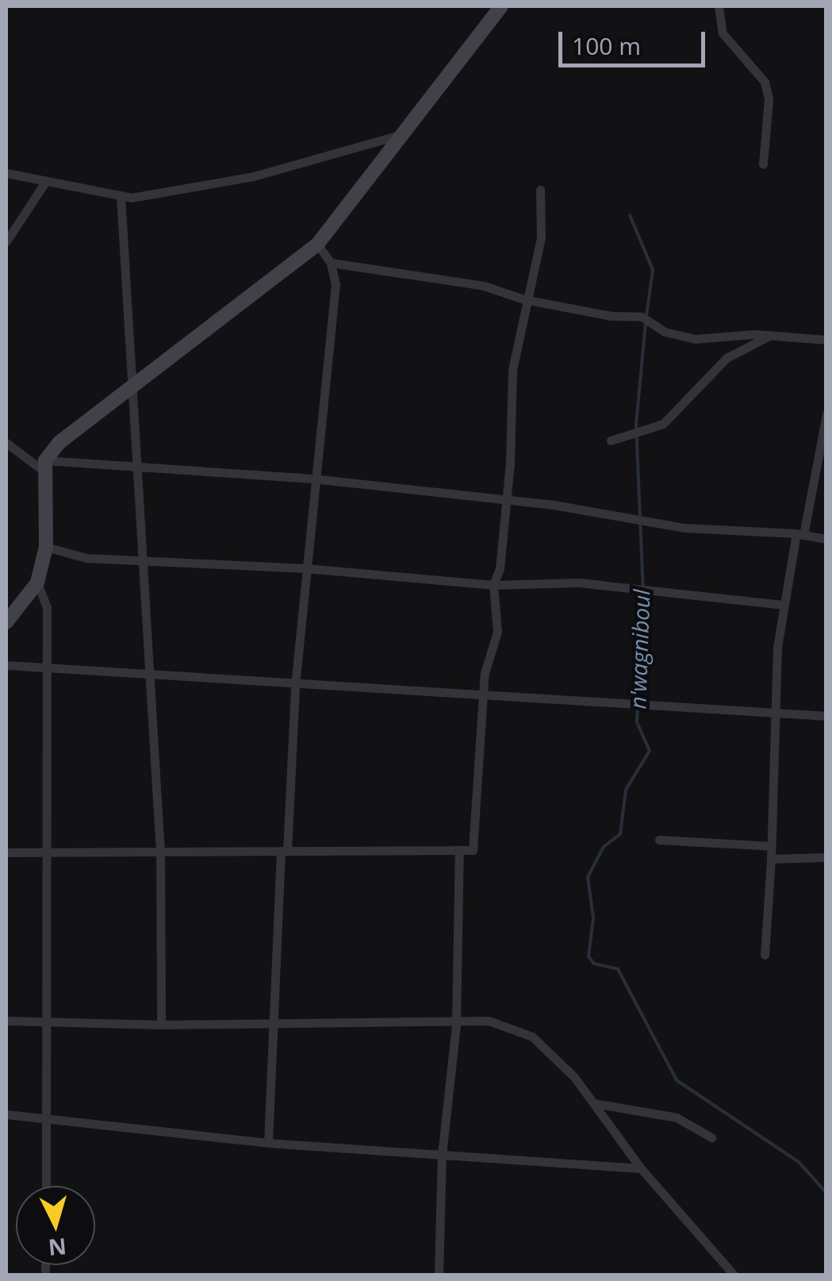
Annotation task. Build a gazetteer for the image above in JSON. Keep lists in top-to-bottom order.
{
  "water": ["n'wagniboul"],
  "scale_bar": "100 m",
  "north": "bottom"
}
